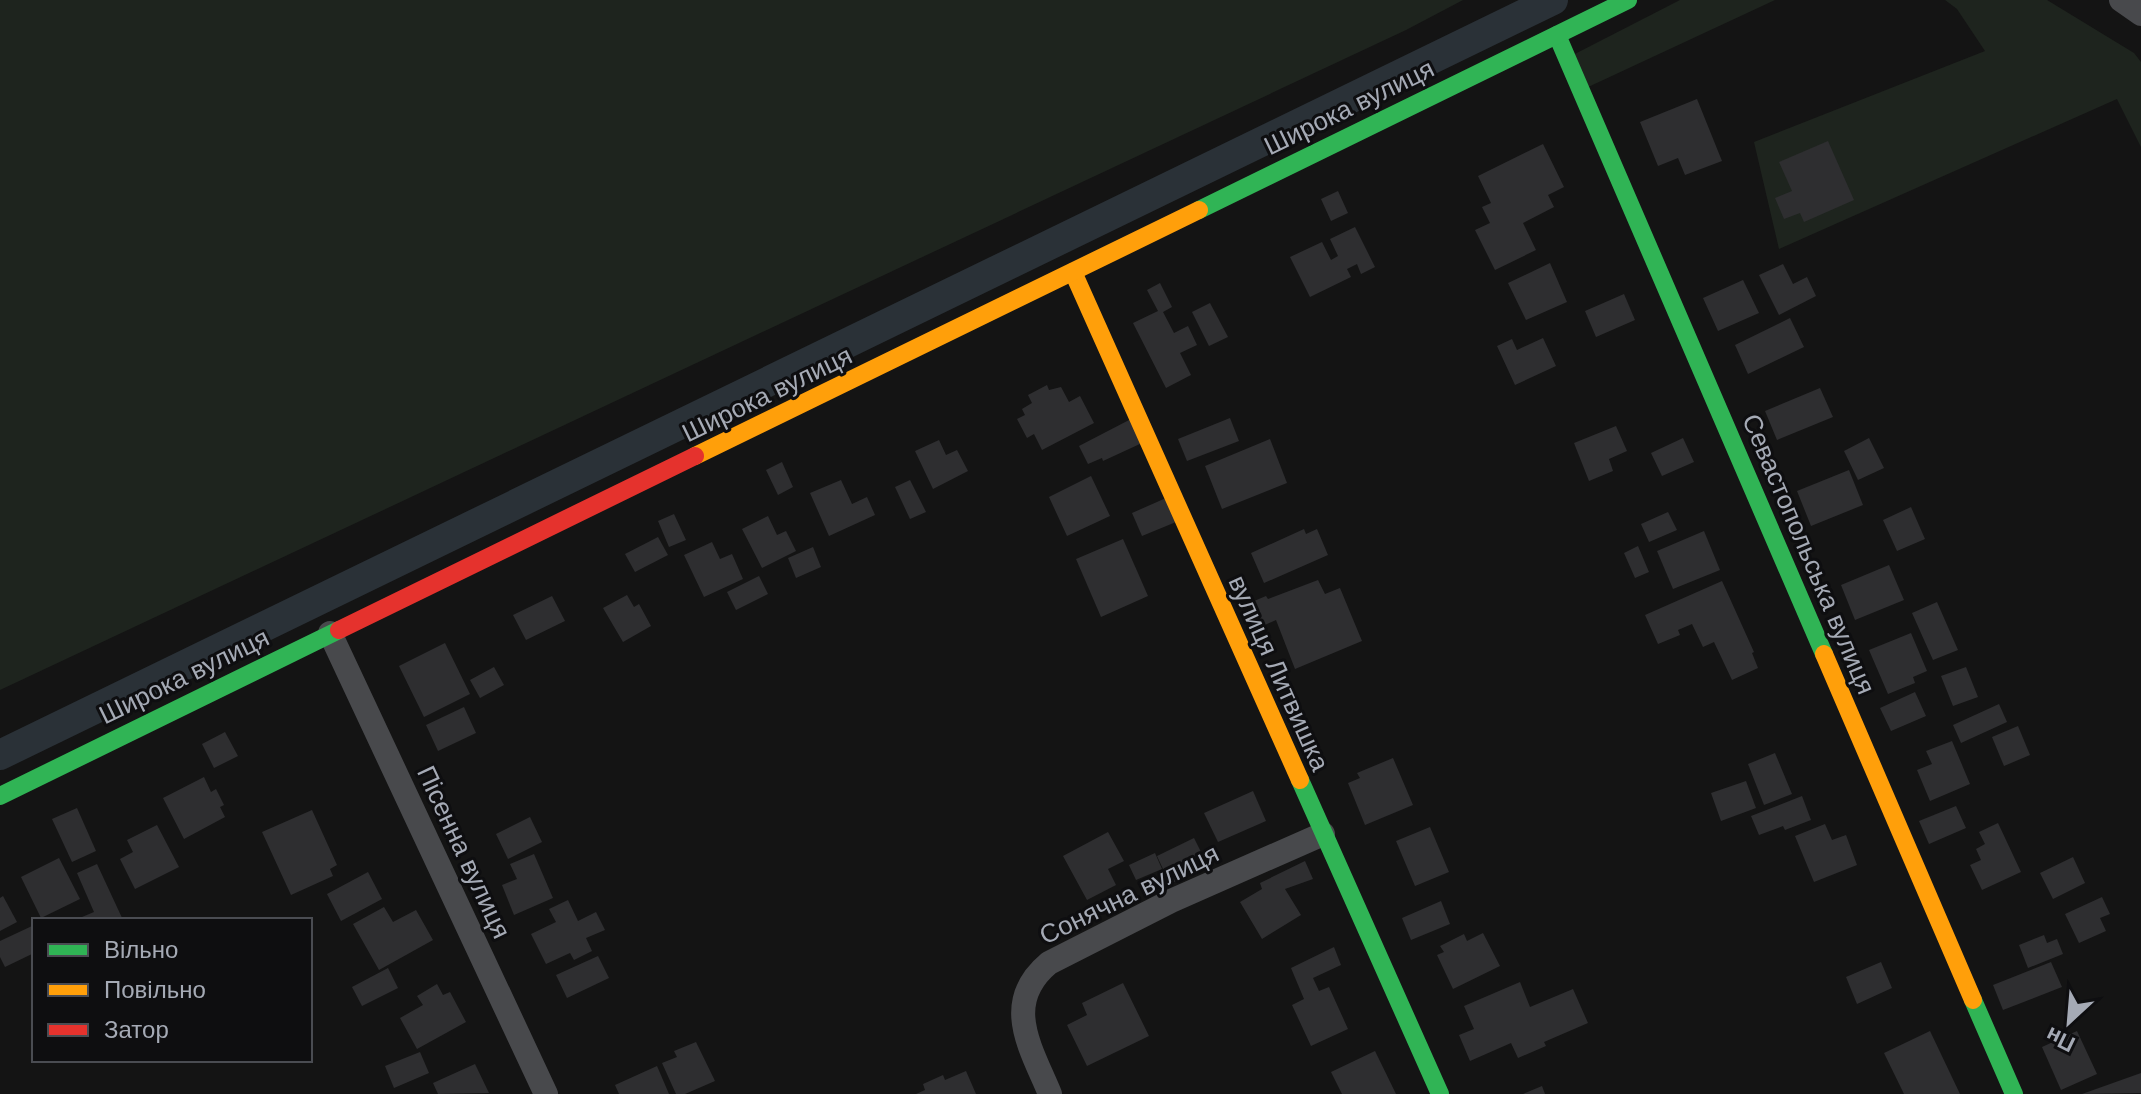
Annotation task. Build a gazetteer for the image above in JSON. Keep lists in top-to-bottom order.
{
  "streets": {
    "street": [
      "Широка вулиця",
      "Севастопольська вулиця",
      "вулиця Литвишка",
      "Пісенна вулиця",
      "Сонячна вулиця"
    ]
  },
  "crossings": [
    ["Широка вулиця", "Севастопольська вулиця"],
    ["Широка вулиця", "вулиця Литвишка"],
    ["Широка вулиця", "Пісенна вулиця"],
    ["вулиця Литвишка", "Сонячна вулиця"]
  ],
  "legend": ["Вільно", "Повільно", "Затор"],
  "north": "bottom left"
}
